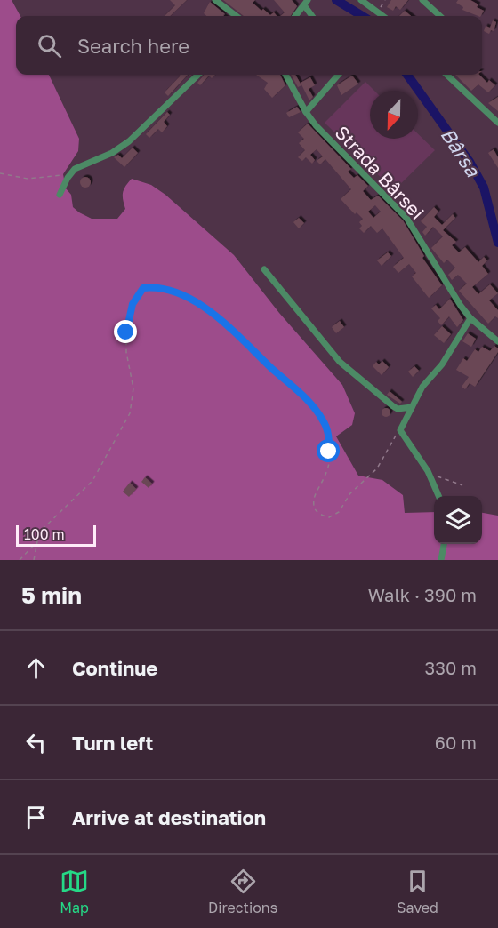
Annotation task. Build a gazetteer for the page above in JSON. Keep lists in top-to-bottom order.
{
  "streets": {
    "street": ["Strada Bârsei"]
  },
  "water": ["Bârsa"],
  "scale_bar": "100 m",
  "north": "bottom",
  "page": {
    "search": "Search here",
    "scale": "100 m",
    "heading": ["5 min", "Walk · 390 m"],
    "list": [
      ["Continue", "330 m"],
      ["Turn left", "60 m"],
      "Arrive at destination"
    ],
    "nav": ["Map", "Directions", "Saved"]
  }
}
